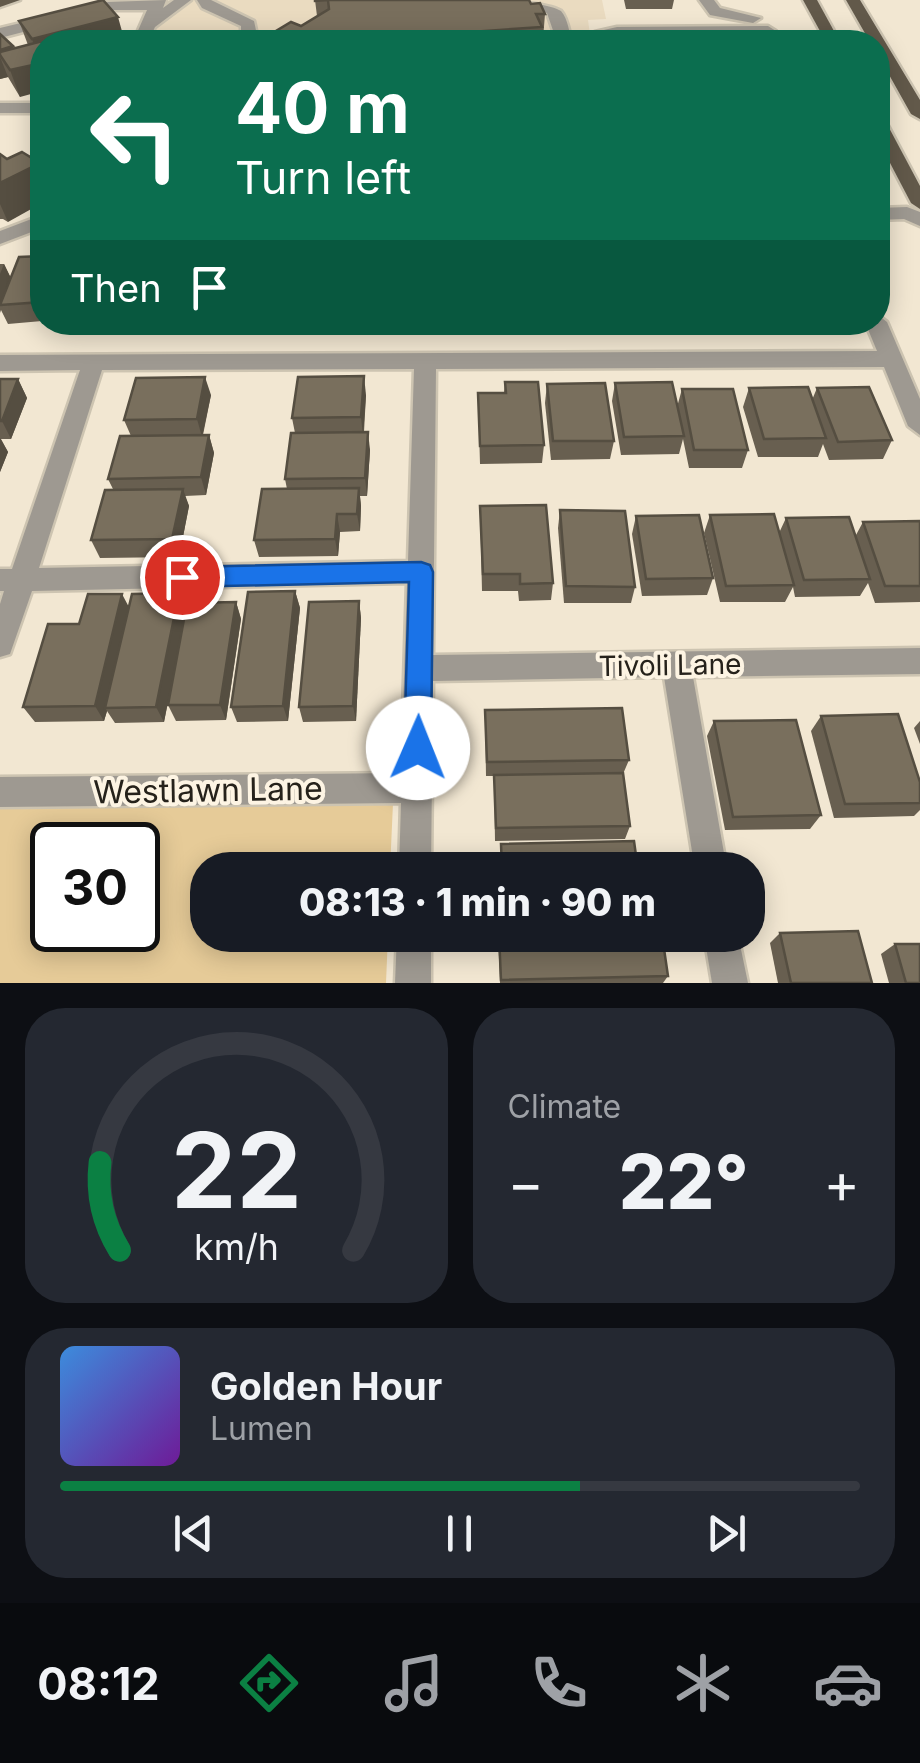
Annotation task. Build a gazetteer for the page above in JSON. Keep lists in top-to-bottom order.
{
  "streets": {
    "street": ["Tivoli Lane", "Westlawn Lane"]
  },
  "page": {
    "turn": ["40 m", "Turn left"],
    "then": "Then",
    "limit": "30",
    "trip": "08:13 · 1 min · 90 m",
    "tile": "Climate",
    "heat": ["−", "22°", "+"],
    "song": ["Golden Hour", "Lumen"],
    "tabs": "08:12",
    "gauge": ["22", "km/h"]
  }
}
